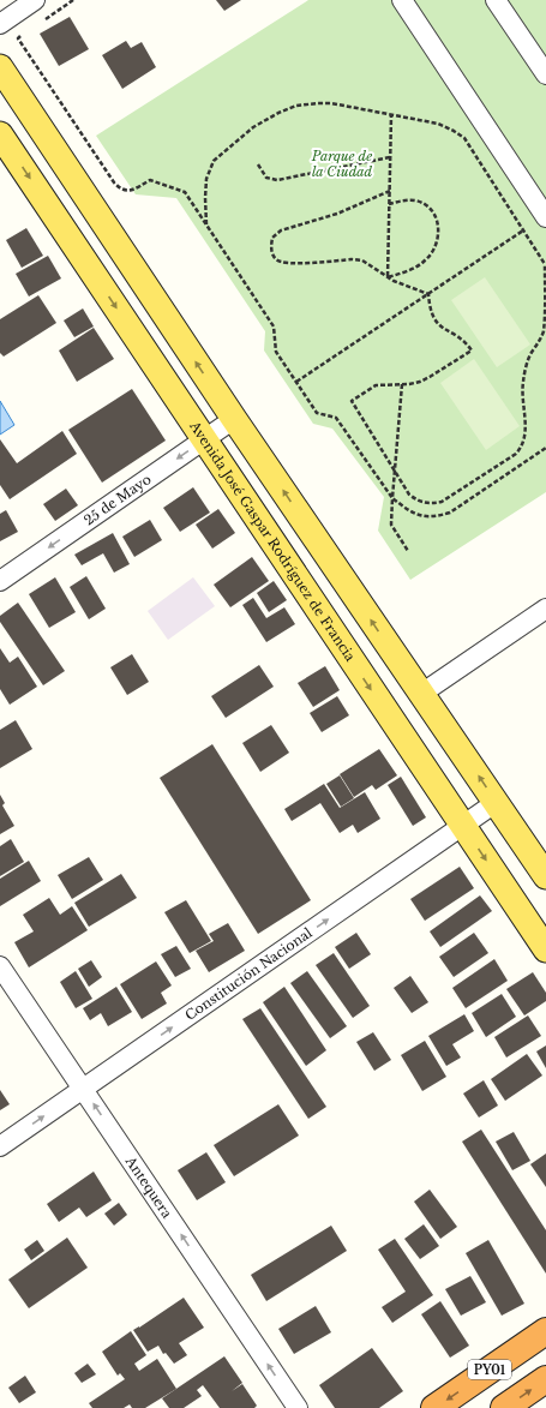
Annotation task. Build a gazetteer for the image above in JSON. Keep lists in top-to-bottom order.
{
  "streets": {
    "highway": ["PY01"],
    "main road": ["Avenida José Gaspar Rodríguez de Francia"],
    "street": ["25 de Mayo", "Constitución Nacional", "Antequera"]
  },
  "crossings": [
    ["25 de Mayo", "Avenida José Gaspar Rodríguez de Francia"],
    ["Avenida José Gaspar Rodríguez de Francia", "Constitución Nacional"],
    ["Constitución Nacional", "Antequera"]
  ],
  "one_way": ["25 de Mayo", "Constitución Nacional", "Antequera"],
  "parks": ["Parque de la Ciudad"]
}
